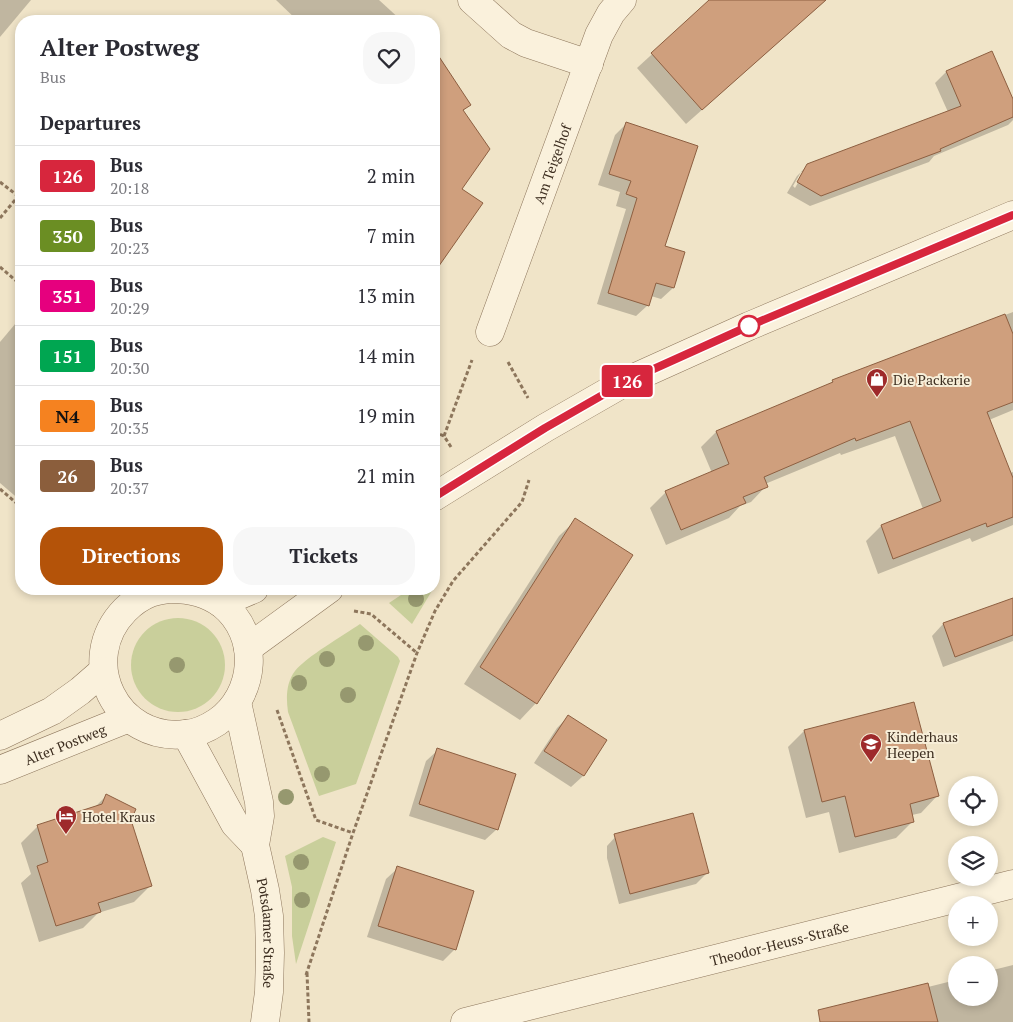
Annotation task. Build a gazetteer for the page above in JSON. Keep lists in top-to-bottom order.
{
  "streets": {
    "street": [
      "Am Teigelhof",
      "Alter Postweg",
      "Potsdamer Straße",
      "Theodor-Heuss-Straße"
    ]
  },
  "places": {
    "shop": ["Die Packerie"],
    "school or university": ["Kinderhaus Heepen"],
    "hotel": ["Hotel Kraus"]
  },
  "lines": ["bus line 126"],
  "page": {
    "on_map": "126",
    "heading": [
      ["Alter Postweg", "Bus"],
      "Departures"
    ],
    "list": [
      {
        "mark": "126",
        "name": "Bus",
        "note": "20:18",
        "value": "2 min"
      },
      {
        "mark": "350",
        "name": "Bus",
        "note": "20:23",
        "value": "7 min"
      },
      {
        "mark": "351",
        "name": "Bus",
        "note": "20:29",
        "value": "13 min"
      },
      {
        "mark": "151",
        "name": "Bus",
        "note": "20:30",
        "value": "14 min"
      },
      {
        "mark": "N4",
        "name": "Bus",
        "note": "20:35",
        "value": "19 min"
      },
      {
        "mark": "26",
        "name": "Bus",
        "note": "20:37",
        "value": "21 min"
      }
    ],
    "buttons": ["Directions", "Tickets"],
    "map_buttons": ["+", "−"]
  }
}
